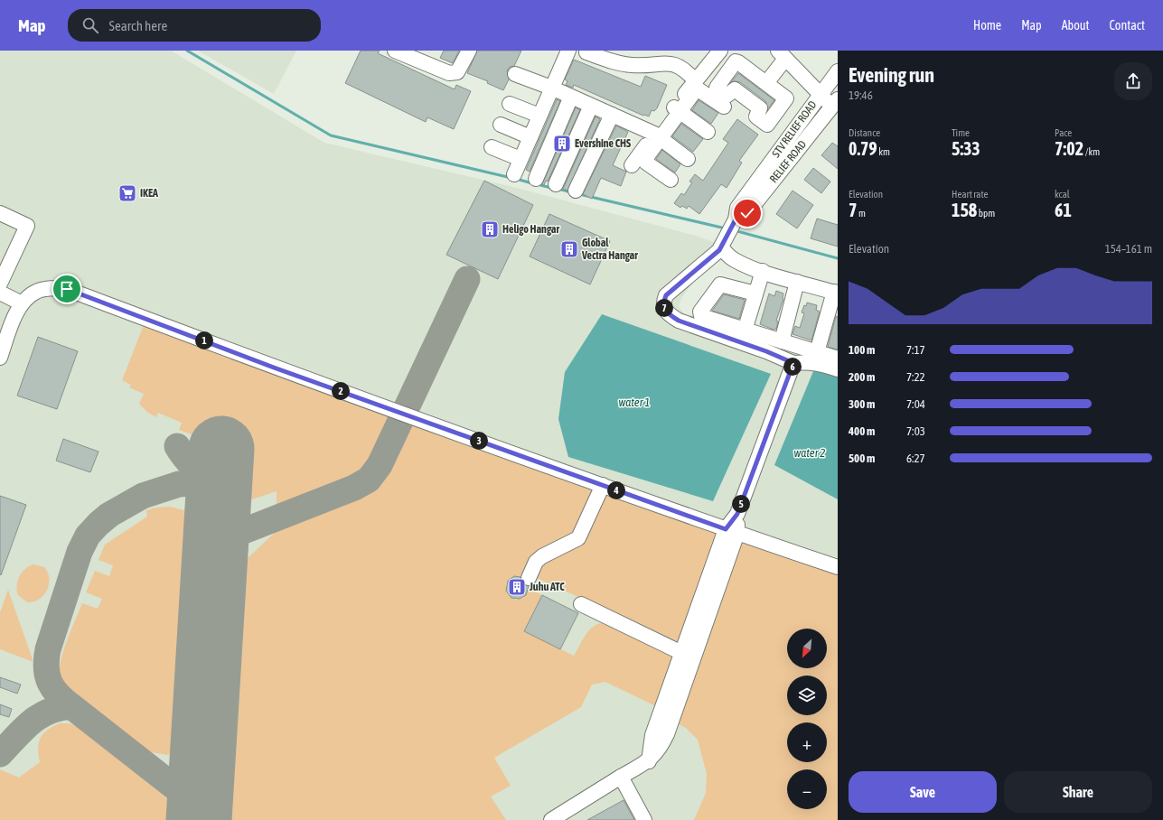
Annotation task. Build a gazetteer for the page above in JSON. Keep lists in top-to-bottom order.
{
  "streets": {
    "street": ["STV RELIEF ROAD", "RELIEF ROAD"]
  },
  "crossings": [
    ["STV RELIEF ROAD", "RELIEF ROAD"]
  ],
  "water": ["water 1", "water 2"],
  "places": {
    "building": [
      "Evershine CHS",
      "Heligo Hangar",
      "Global Vectra Hangar",
      "Juhu ATC"
    ],
    "supermarket": ["IKEA"]
  },
  "north": "bottom left",
  "page": {
    "header": "Map",
    "search": "Search here",
    "nav": [
      "Home",
      "Map",
      "About",
      "Contact"
    ],
    "heading": ["Evening run", "19:46"],
    "stats": [
      ["Distance", "0.79 km"],
      ["Time", "5:33"],
      ["Pace", "7:02 /km"],
      ["Elevation", "7 m"],
      ["Heart rate", "158 bpm"],
      ["kcal", "61"]
    ],
    "chart": ["Elevation", "154–161 m"],
    "pins": [
      "7",
      "1",
      "6",
      "2",
      "3",
      "4",
      "5"
    ],
    "list": [
      {
        "name": "100 m",
        "note": "7:17"
      },
      {
        "name": "200 m",
        "note": "7:22"
      },
      {
        "name": "300 m",
        "note": "7:04"
      },
      {
        "name": "400 m",
        "note": "7:03"
      },
      {
        "name": "500 m",
        "note": "6:27"
      }
    ],
    "map_buttons": ["+", "−"],
    "buttons": ["Save", "Share"]
  }
}
